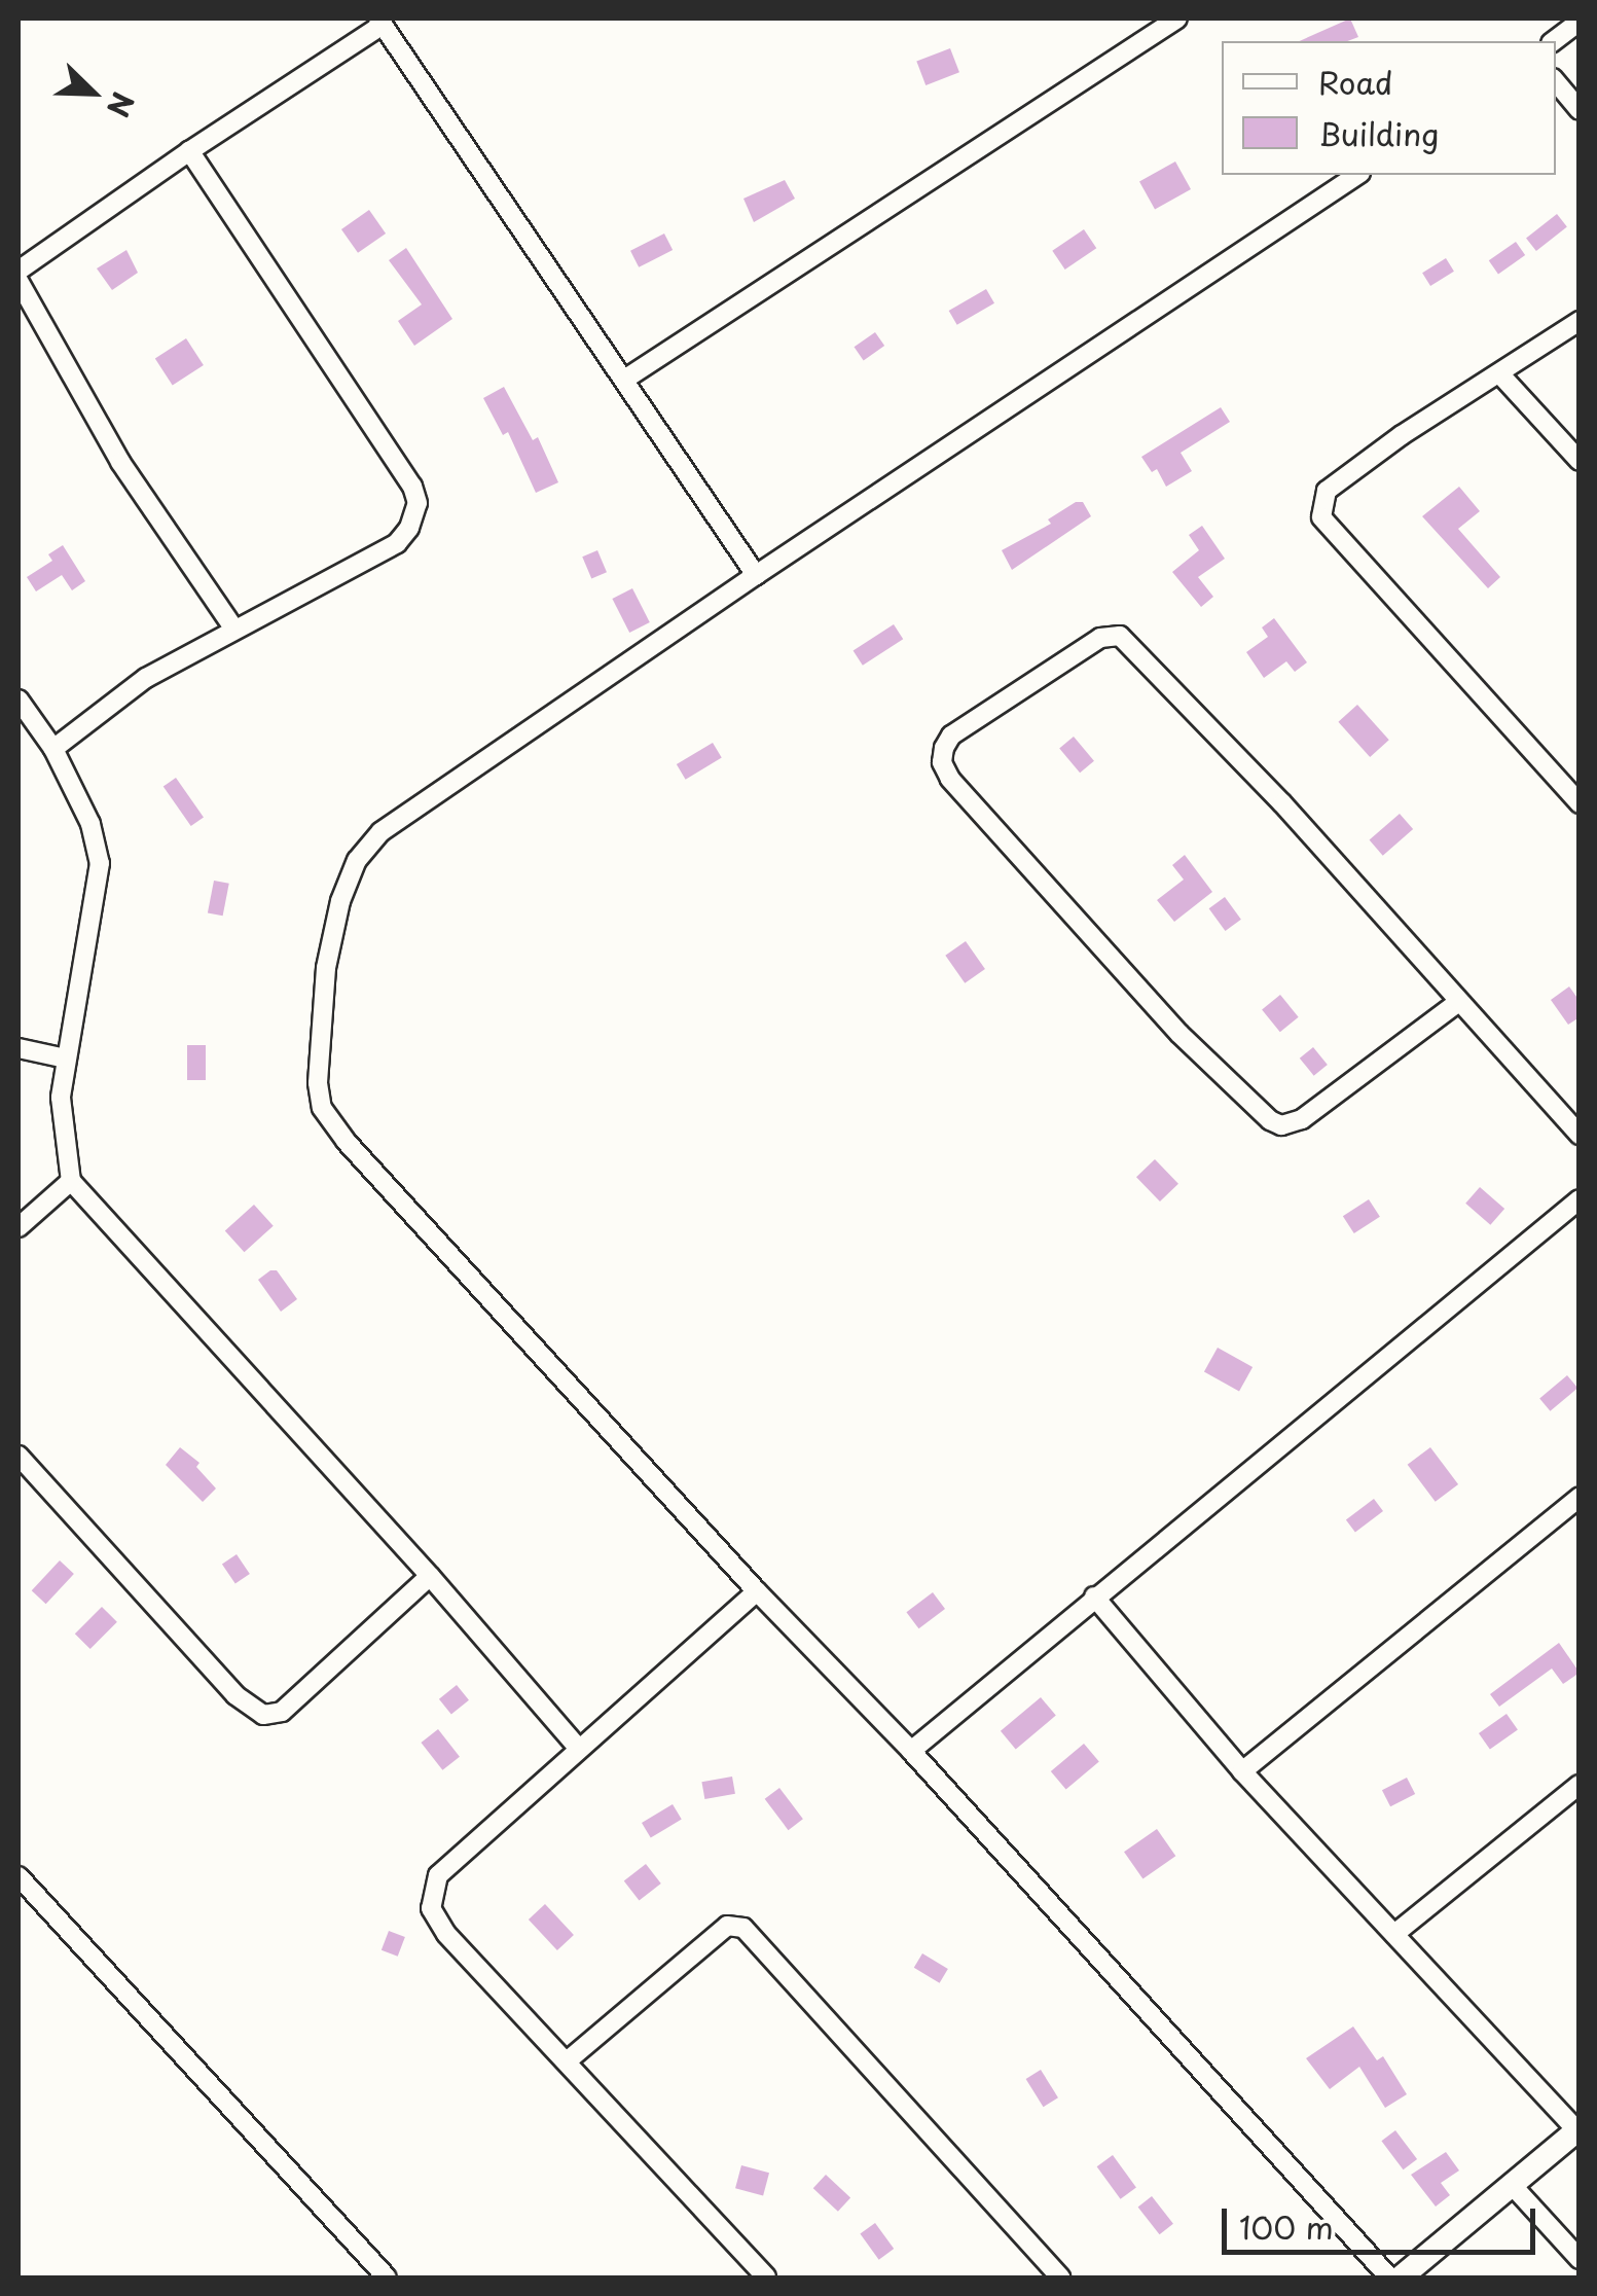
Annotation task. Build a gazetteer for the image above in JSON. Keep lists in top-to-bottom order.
{
  "legend": ["Road", "Building"],
  "scale_bar": "100 m",
  "north": "bottom right"
}
